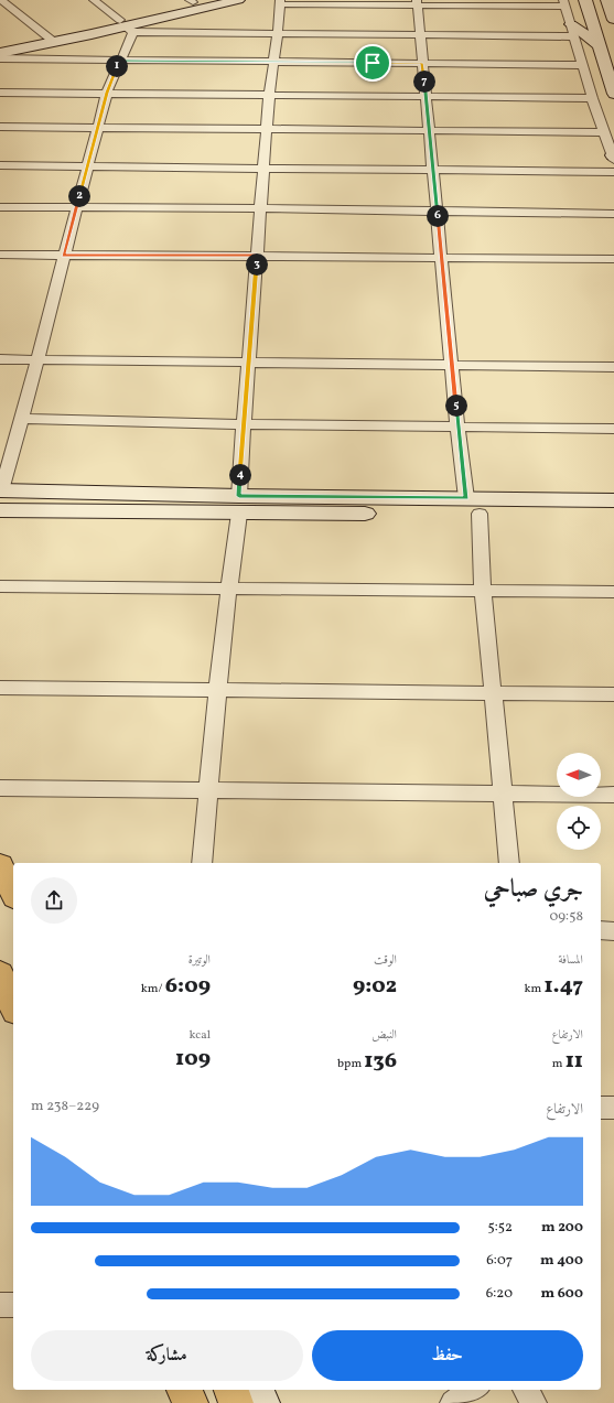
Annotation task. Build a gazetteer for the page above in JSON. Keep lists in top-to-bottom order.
{
  "north": "left",
  "page": {
    "pins": [
      "1",
      "7",
      "2",
      "6",
      "3",
      "5",
      "4"
    ],
    "heading": ["جري صباحي", "09:58"],
    "stats": [
      ["المسافة", "1.47 km"],
      ["الوقت", "9:02"],
      ["الوتيرة", "6:09 /km"],
      ["الارتفاع", "11 m"],
      ["النبض", "136 bpm"],
      ["kcal", "109"]
    ],
    "chart": ["الارتفاع", "229–238 m"],
    "list": [
      {
        "name": "200 m",
        "note": "5:52"
      },
      {
        "name": "400 m",
        "note": "6:07"
      },
      {
        "name": "600 m",
        "note": "6:20"
      }
    ],
    "buttons": ["حفظ", "مشاركة"]
  }
}
